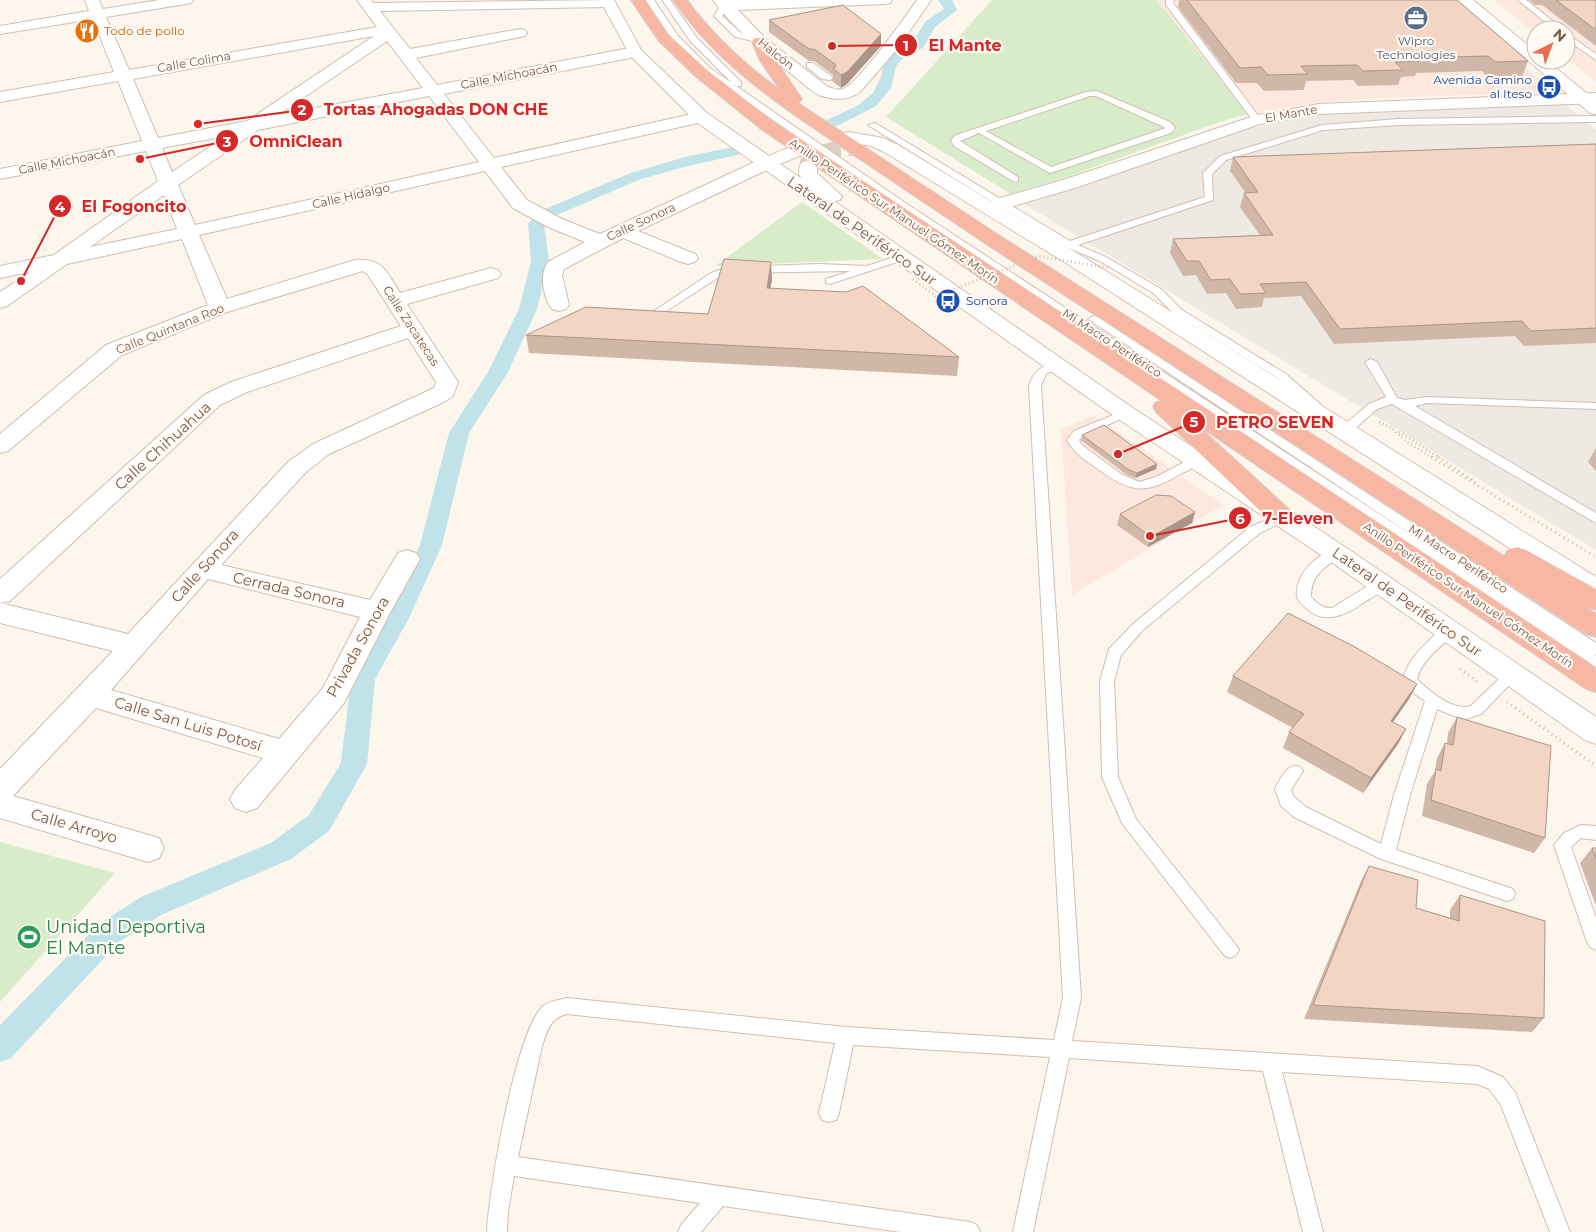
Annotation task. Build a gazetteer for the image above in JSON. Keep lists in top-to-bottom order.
{
  "streets": {
    "highway": ["Anillo Periférico Sur Manuel Gómez Morín"],
    "street": [
      "Halcón",
      "Calle Colima",
      "Calle Michoacán",
      "El Mante",
      "Calle Hidalgo",
      "Calle Sonora",
      "Lateral de Periférico Sur",
      "Calle Zacatecas",
      "Calle Quintana Roo",
      "Calle Chihuahua",
      "Cerrada Sonora",
      "Privada Sonora",
      "Calle San Luis Potosí",
      "Calle Arroyo"
    ],
    "lane": ["Mi Macro Periférico"]
  },
  "crossings": [
    ["Calle Michoacán", "Lateral de Periférico Sur"],
    ["Calle Hidalgo", "Lateral de Periférico Sur"],
    ["Calle Sonora", "Lateral de Periférico Sur"],
    ["Calle Sonora", "Calle Zacatecas"],
    ["Calle Sonora", "Cerrada Sonora"],
    ["Calle Sonora", "Calle San Luis Potosí"],
    ["Calle Zacatecas", "Calle Quintana Roo"],
    ["Calle Zacatecas", "Calle Chihuahua"],
    ["Cerrada Sonora", "Privada Sonora"],
    ["Privada Sonora", "Calle San Luis Potosí"]
  ],
  "places": {
    "office": ["Wipro Technologies"],
    "restaurant": ["Todo de pollo"],
    "other": [
      "El Mante",
      "Tortas Ahogadas DON CHE",
      "OmniClean",
      "El Fogoncito",
      "PETRO SEVEN",
      "7-Eleven"
    ],
    "bus stop": ["Avenida Camino al Iteso", "Sonora"],
    "sports": ["Unidad Deportiva El Mante"]
  },
  "north": "top right"
}
